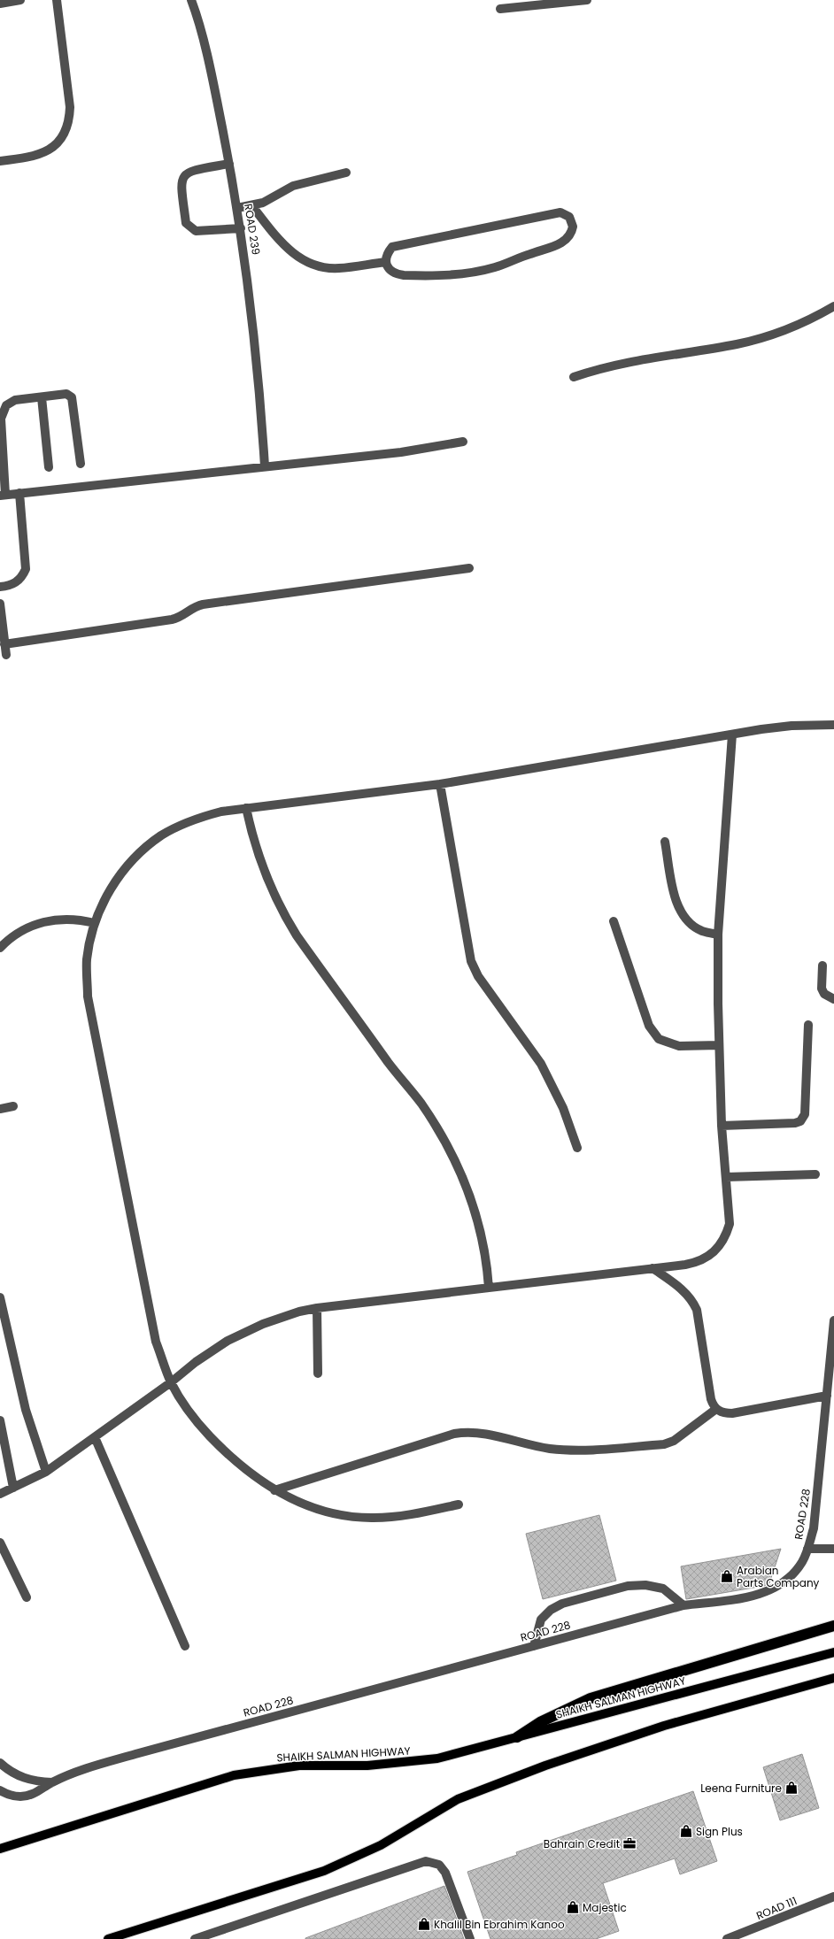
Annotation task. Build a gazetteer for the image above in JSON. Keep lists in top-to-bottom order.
{
  "streets": {
    "main road": ["SHAIKH SALMAN HIGHWAY"],
    "street": ["ROAD 239", "ROAD 228", "ROAD 111"]
  },
  "places": {
    "shop": [
      "Arabian Parts Company",
      "Leena Furniture",
      "Sign Plus",
      "Majestic",
      "Khalil Bin Ebrahim Kanoo"
    ],
    "office": ["Bahrain Credit"]
  }
}
